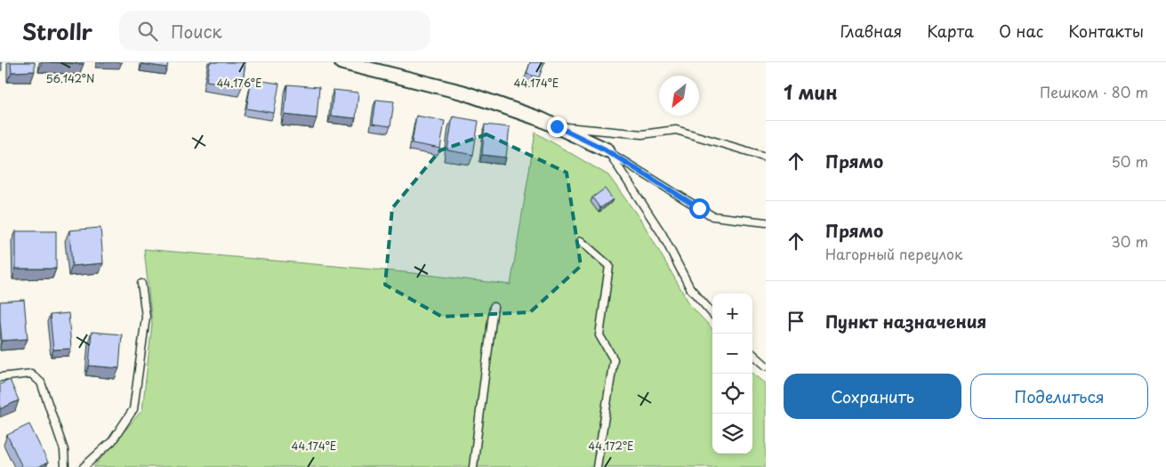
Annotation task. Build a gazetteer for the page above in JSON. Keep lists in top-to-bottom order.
{
  "north": "bottom left",
  "page": {
    "header": "Strollr",
    "search": "Поиск",
    "nav": [
      "Главная",
      "Карта",
      "О нас",
      "Контакты"
    ],
    "heading": ["1 мин", "Пешком · 80 m"],
    "list": [
      ["Прямо", "50 m"],
      ["Прямо", "Нагорный переулок", "30 m"],
      "Пункт назначения"
    ],
    "map_buttons": ["+", "−"],
    "buttons": ["Сохранить", "Поделиться"]
  },
  "coordinates": [
    "56.142°N",
    "44.176°E",
    "44.174°E",
    "44.172°E"
  ]
}
